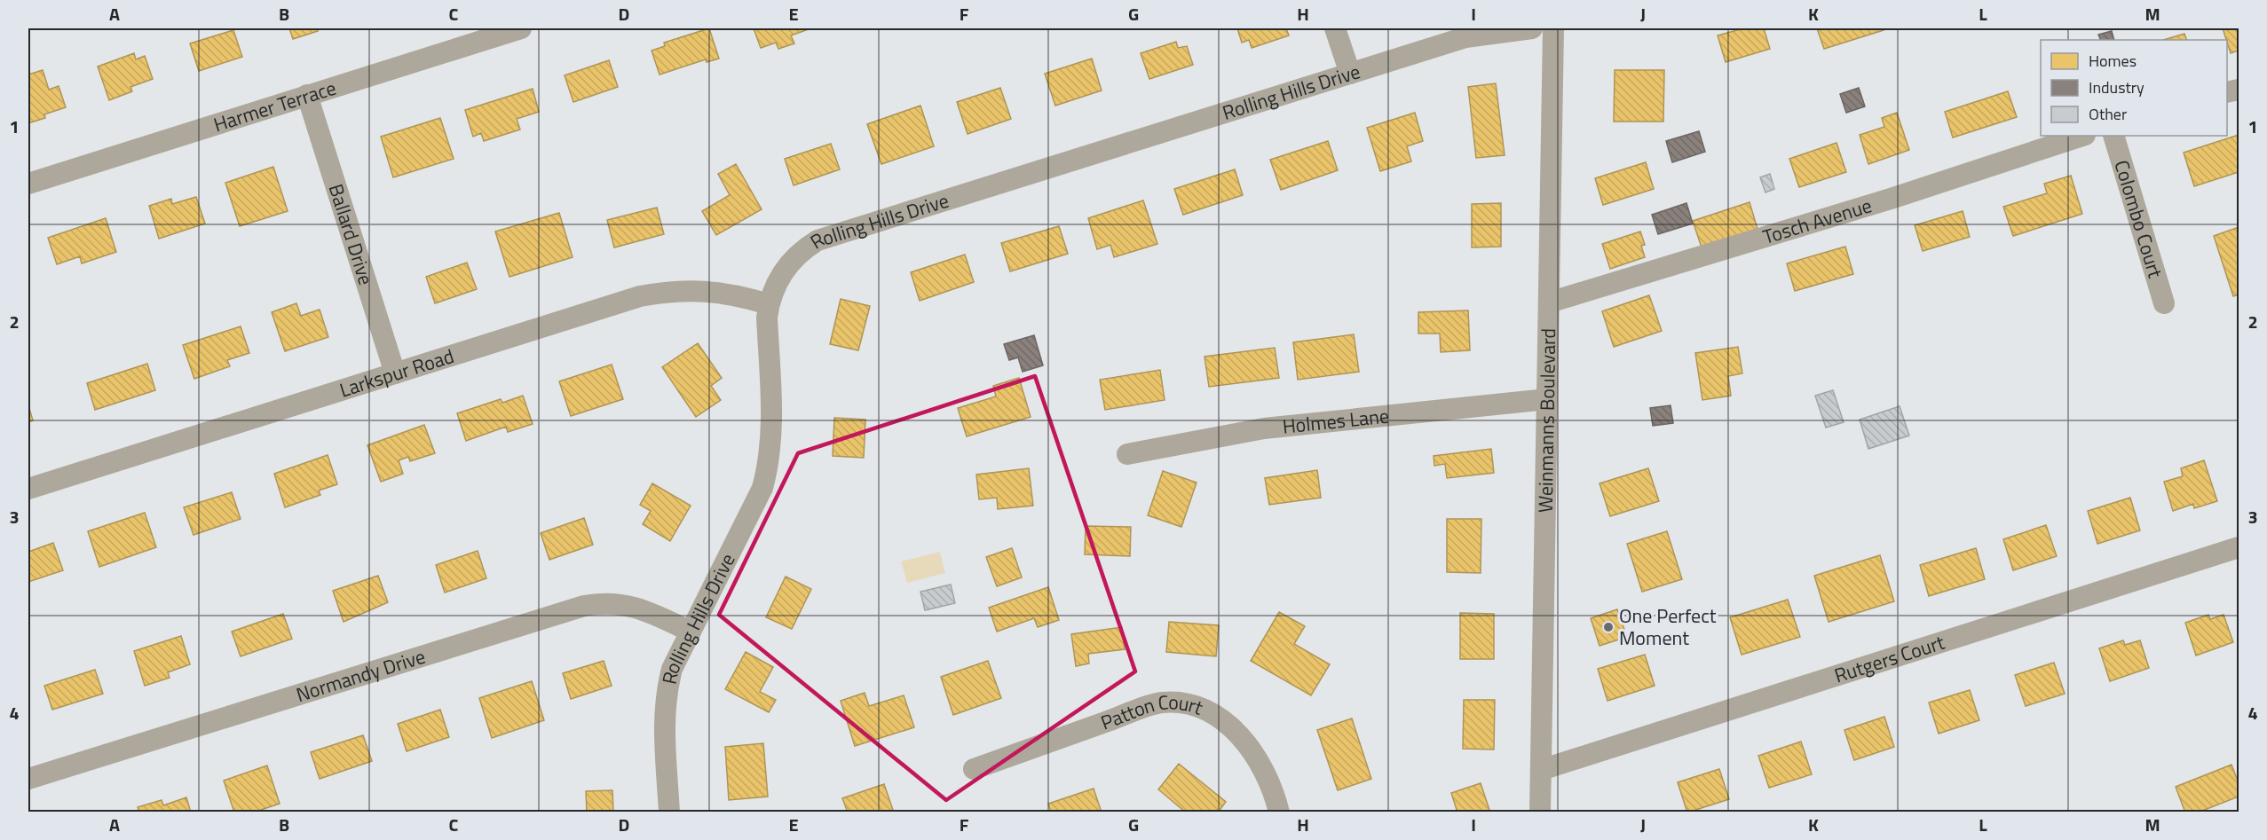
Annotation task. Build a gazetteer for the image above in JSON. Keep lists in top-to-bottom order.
{
  "streets": {
    "street": [
      "Rolling Hills Drive",
      "Harmer Terrace",
      "Colombo Court",
      "Tosch Avenue",
      "Ballard Drive",
      "Larkspur Road",
      "Weinmanns Boulevard",
      "Holmes Lane",
      "Rutgers Court",
      "Normandy Drive",
      "Patton Court"
    ]
  },
  "crossings": [
    ["Rolling Hills Drive", "Larkspur Road"],
    ["Rolling Hills Drive", "Normandy Drive"],
    ["Harmer Terrace", "Ballard Drive"],
    ["Tosch Avenue", "Weinmanns Boulevard"],
    ["Ballard Drive", "Larkspur Road"],
    ["Weinmanns Boulevard", "Holmes Lane"],
    ["Weinmanns Boulevard", "Rutgers Court"]
  ],
  "places": ["One Perfect Moment"],
  "legend": ["Homes", "Industry", "Other"],
  "grid": {
    "columns": [
      "A",
      "B",
      "C",
      "D",
      "E",
      "F",
      "G",
      "H",
      "I",
      "J",
      "K",
      "L",
      "M"
    ],
    "rows": [
      "1",
      "2",
      "3",
      "4"
    ]
  }
}
